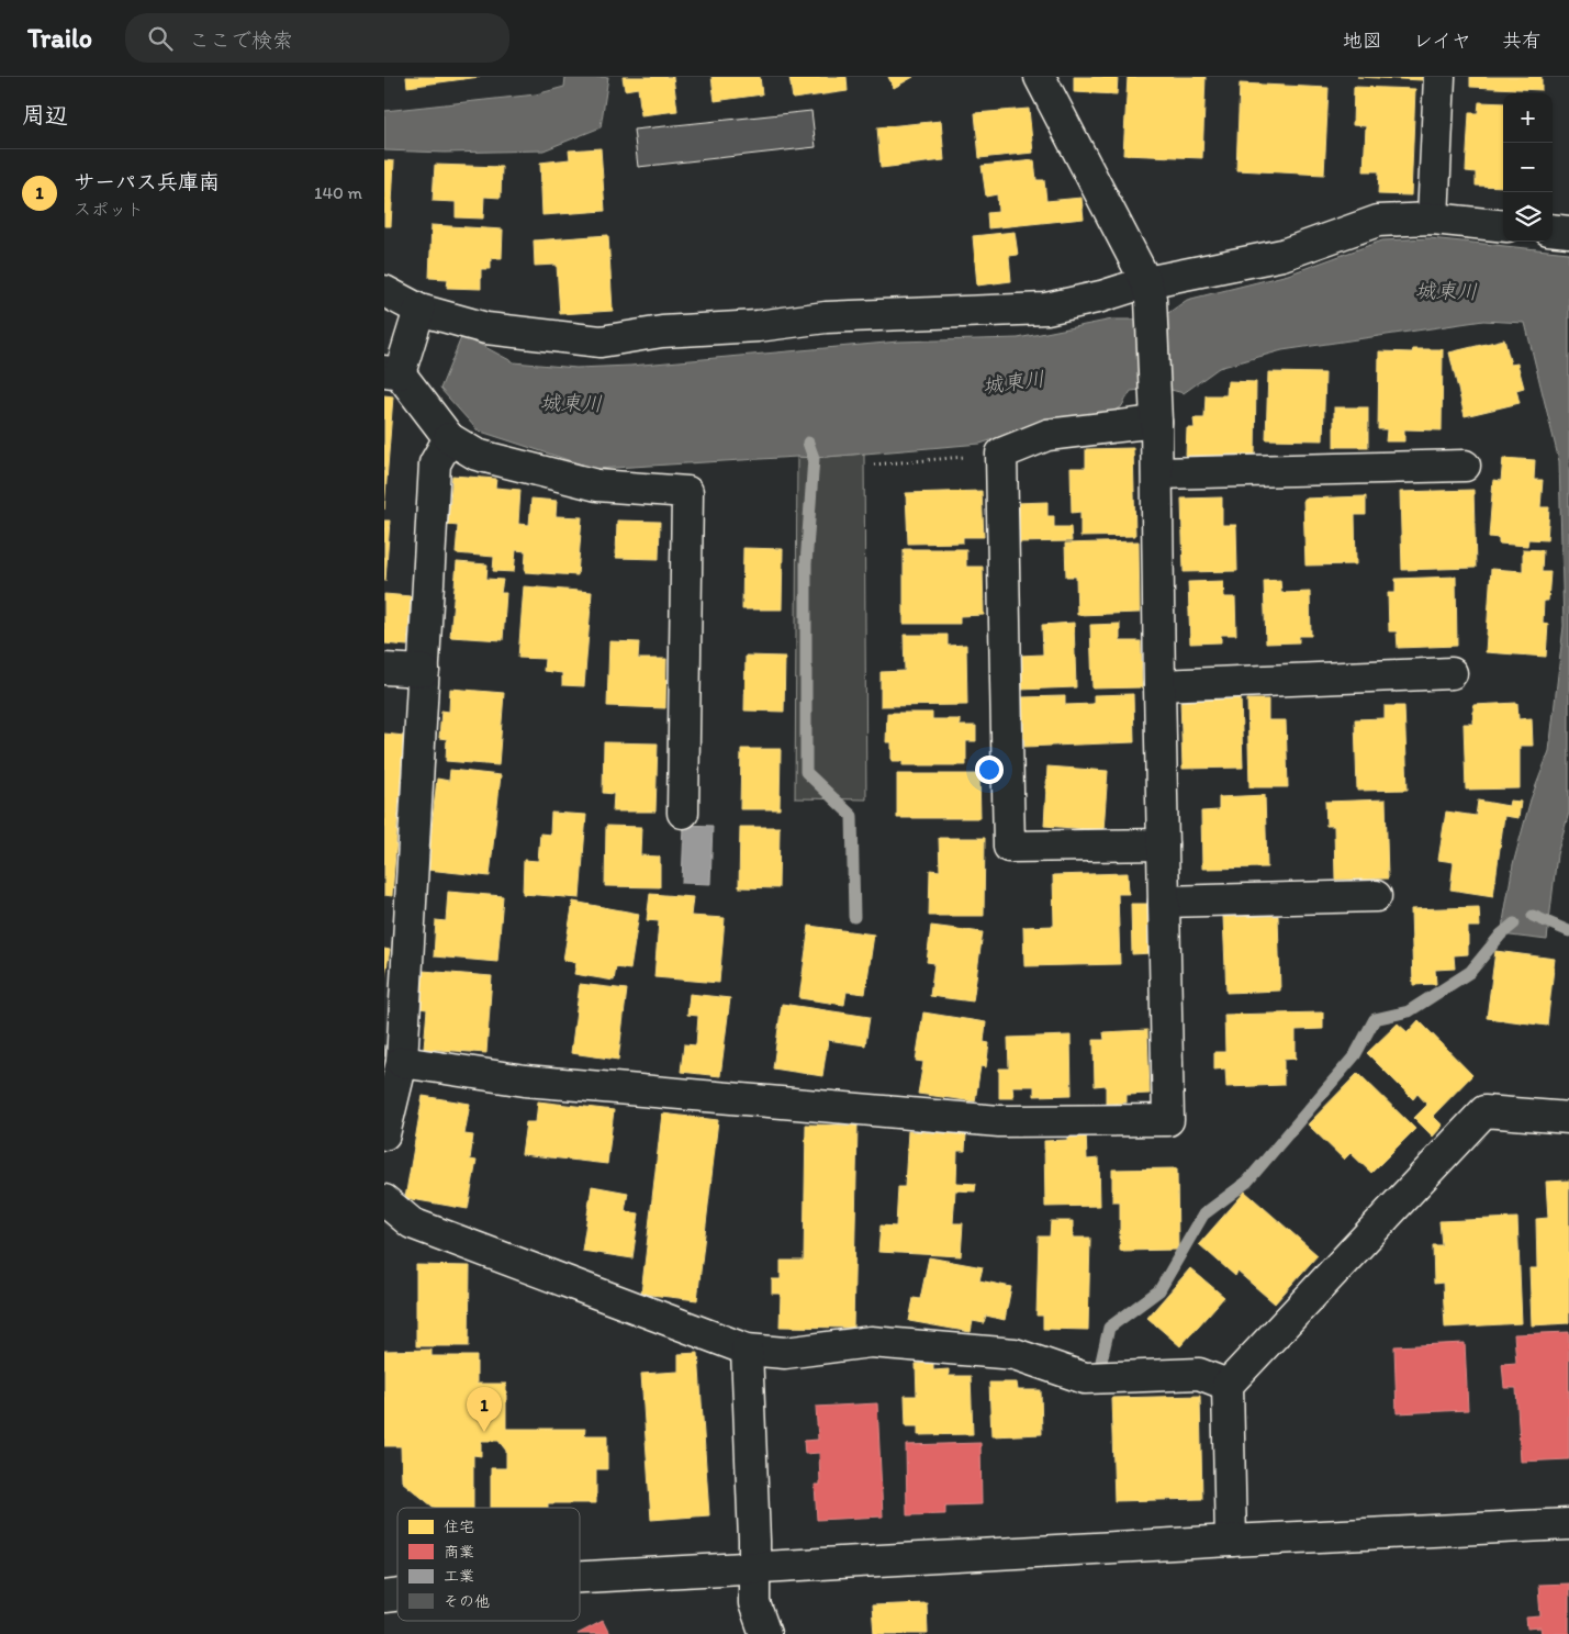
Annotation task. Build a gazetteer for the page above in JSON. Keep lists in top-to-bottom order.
{
  "water": ["城東川"],
  "legend": [
    "住宅",
    "商業",
    "工業",
    "その他"
  ],
  "page": {
    "header": "Trailo",
    "search": "ここで検索",
    "nav": ["地図", "レイヤ", "共有"],
    "heading": "周辺",
    "map_buttons": ["+", "−"],
    "list": [
      {
        "mark": "1",
        "name": "サーパス兵庫南",
        "note": "スポット",
        "value": "140 m"
      }
    ],
    "pins": "1"
  }
}
